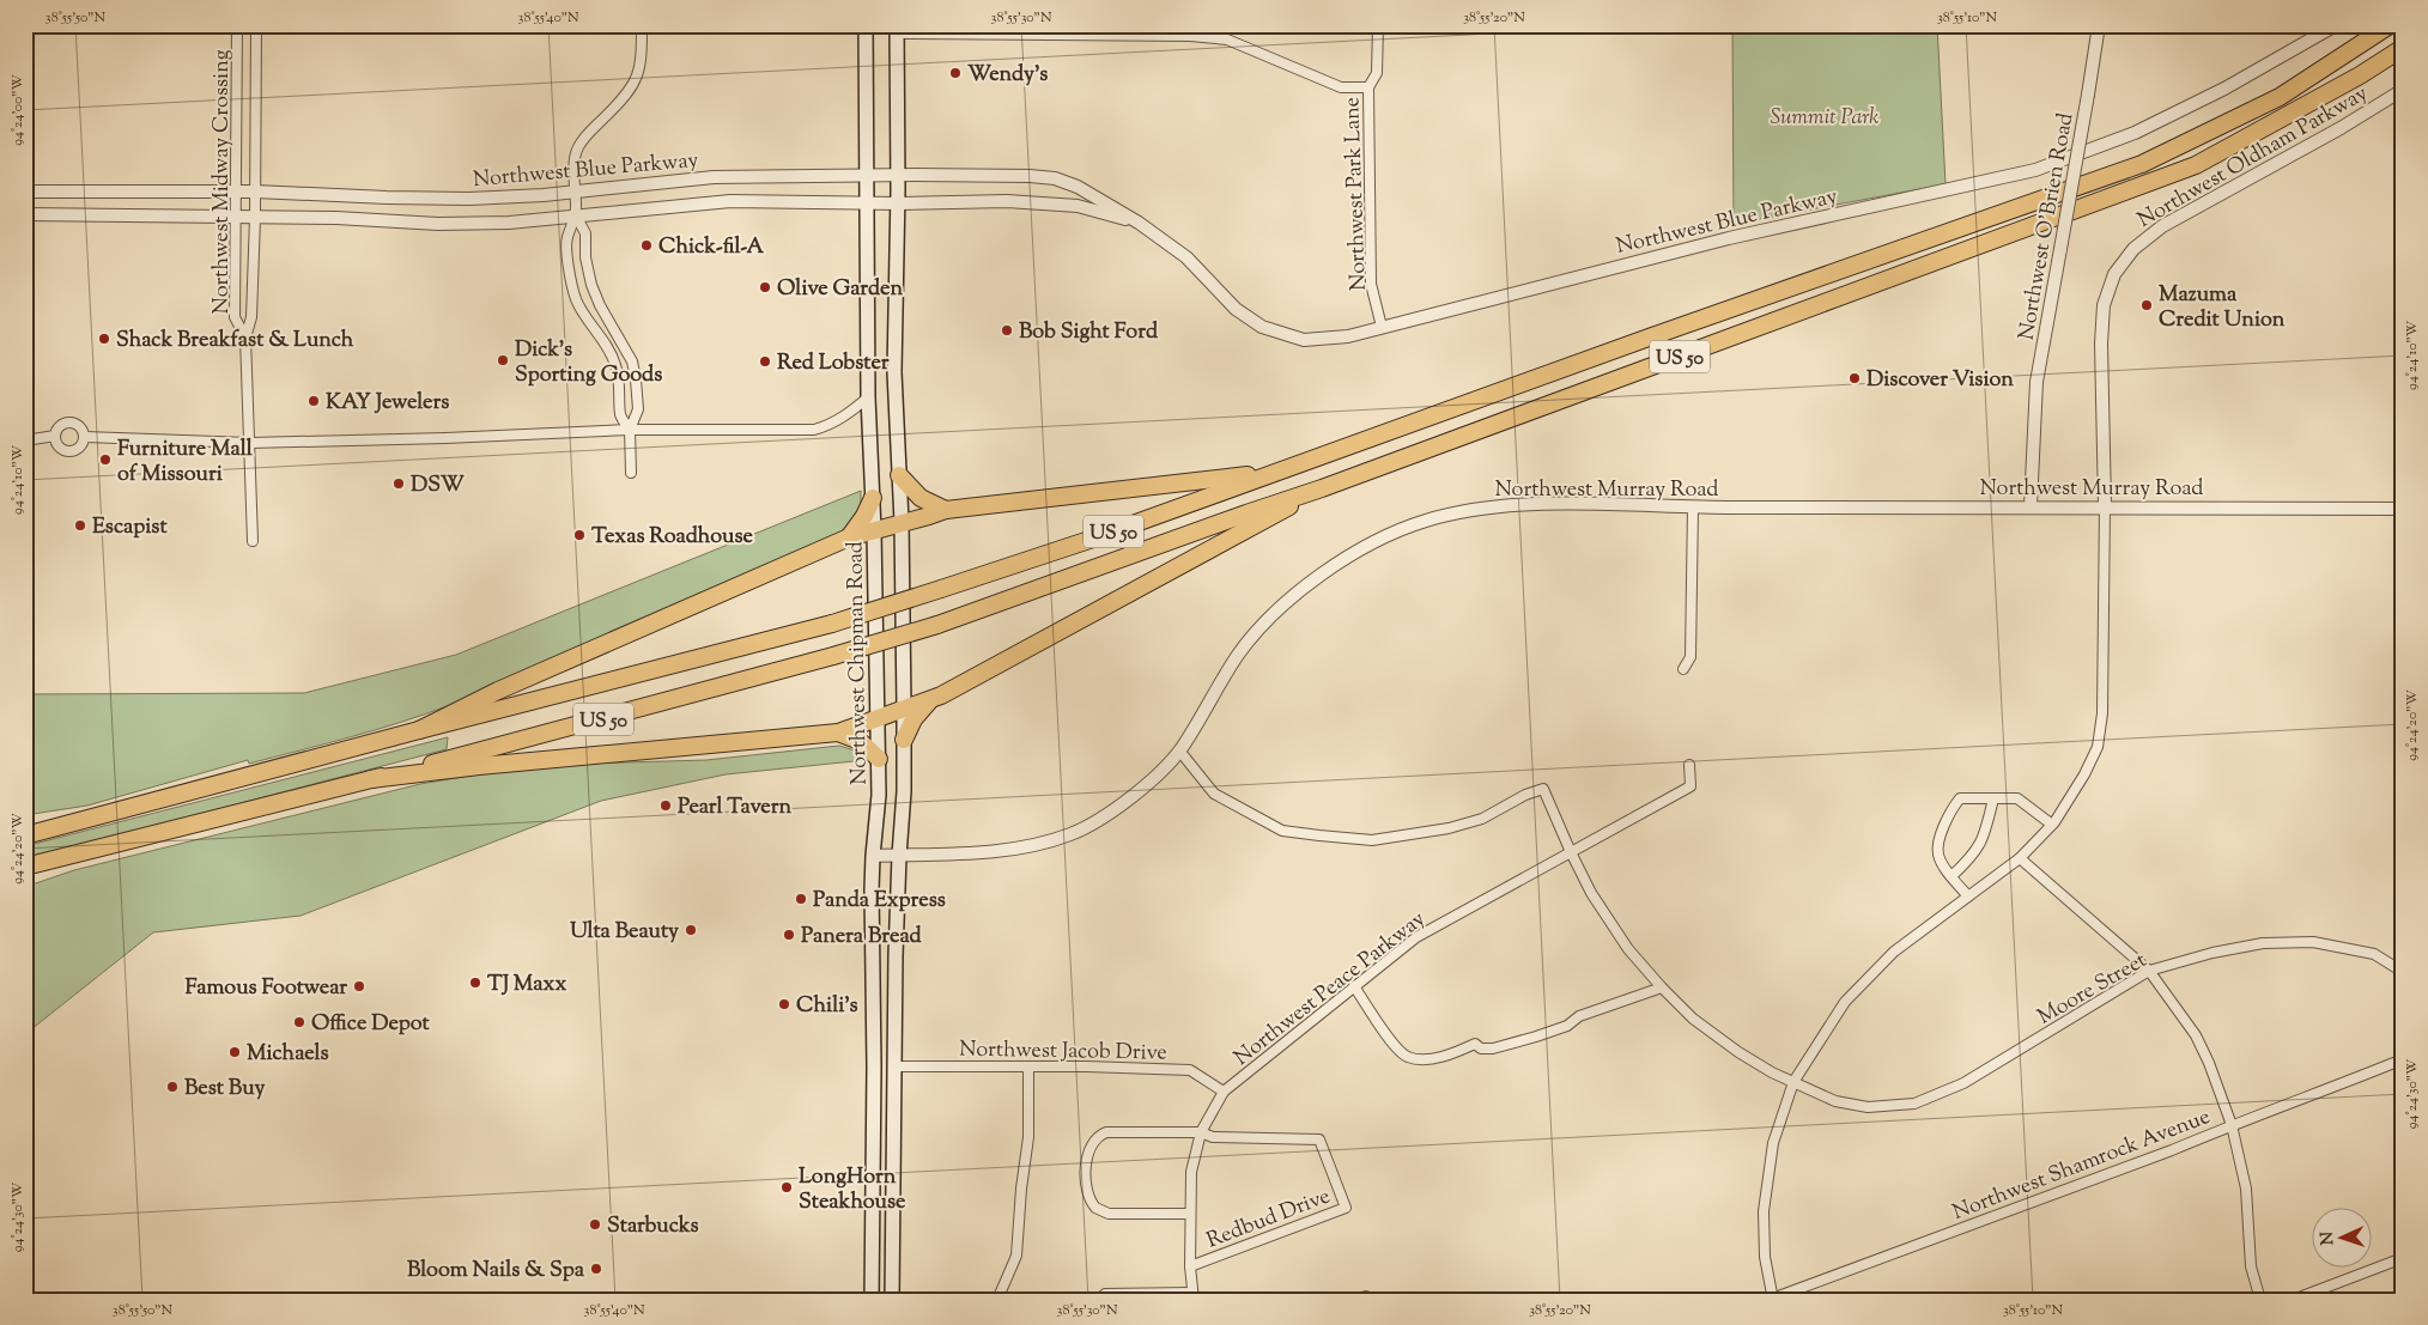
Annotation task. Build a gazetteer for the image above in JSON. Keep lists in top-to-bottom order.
{
  "streets": {
    "highway": ["US 50"],
    "main road": ["Northwest Chipman Road"],
    "street": [
      "Northwest Oldham Parkway",
      "Northwest Blue Parkway",
      "Northwest Midway Crossing",
      "Northwest Park Lane",
      "Northwest O'Brien Road",
      "Northwest Murray Road",
      "Northwest Peace Parkway",
      "Moore Street",
      "Northwest Jacob Drive",
      "Northwest Shamrock Avenue",
      "Redbud Drive"
    ]
  },
  "crossings": [
    ["Northwest Oldham Parkway", "Northwest Murray Road"],
    ["Northwest Blue Parkway", "Northwest Midway Crossing"],
    ["Northwest Blue Parkway", "Northwest Park Lane"],
    ["Northwest Blue Parkway", "Northwest Chipman Road"],
    ["Northwest O'Brien Road", "Northwest Murray Road"],
    ["Northwest Murray Road", "Northwest Chipman Road"],
    ["Northwest Murray Road", "Moore Street"],
    ["Northwest Peace Parkway", "Moore Street"],
    ["Northwest Peace Parkway", "Northwest Jacob Drive"],
    ["Northwest Peace Parkway", "Redbud Drive"]
  ],
  "parks": ["Summit Park"],
  "places": [
    "Wendy's",
    "Chick-fil-A",
    "Olive Garden",
    "Mazuma Credit Union",
    "Bob Sight Ford",
    "Shack Breakfast & Lunch",
    "Dick's Sporting Goods",
    "Red Lobster",
    "Discover Vision",
    "KAY Jewelers",
    "Furniture Mall of Missouri",
    "DSW",
    "Escapist",
    "Texas Roadhouse",
    "Pearl Tavern",
    "Panda Express",
    "Ulta Beauty",
    "Panera Bread",
    "TJ Maxx",
    "Famous Footwear",
    "Chili's",
    "Office Depot",
    "Michaels",
    "Best Buy",
    "LongHorn Steakhouse",
    "Starbucks",
    "Bloom Nails & Spa"
  ],
  "north": "left",
  "coordinates": [
    "38°55'50\"N",
    "38°55'40\"N",
    "38°55'30\"N",
    "38°55'20\"N",
    "38°55'10\"N",
    "94°24'00\"W",
    "94°24'10\"W",
    "94°24'20\"W",
    "94°24'30\"W"
  ]
}
